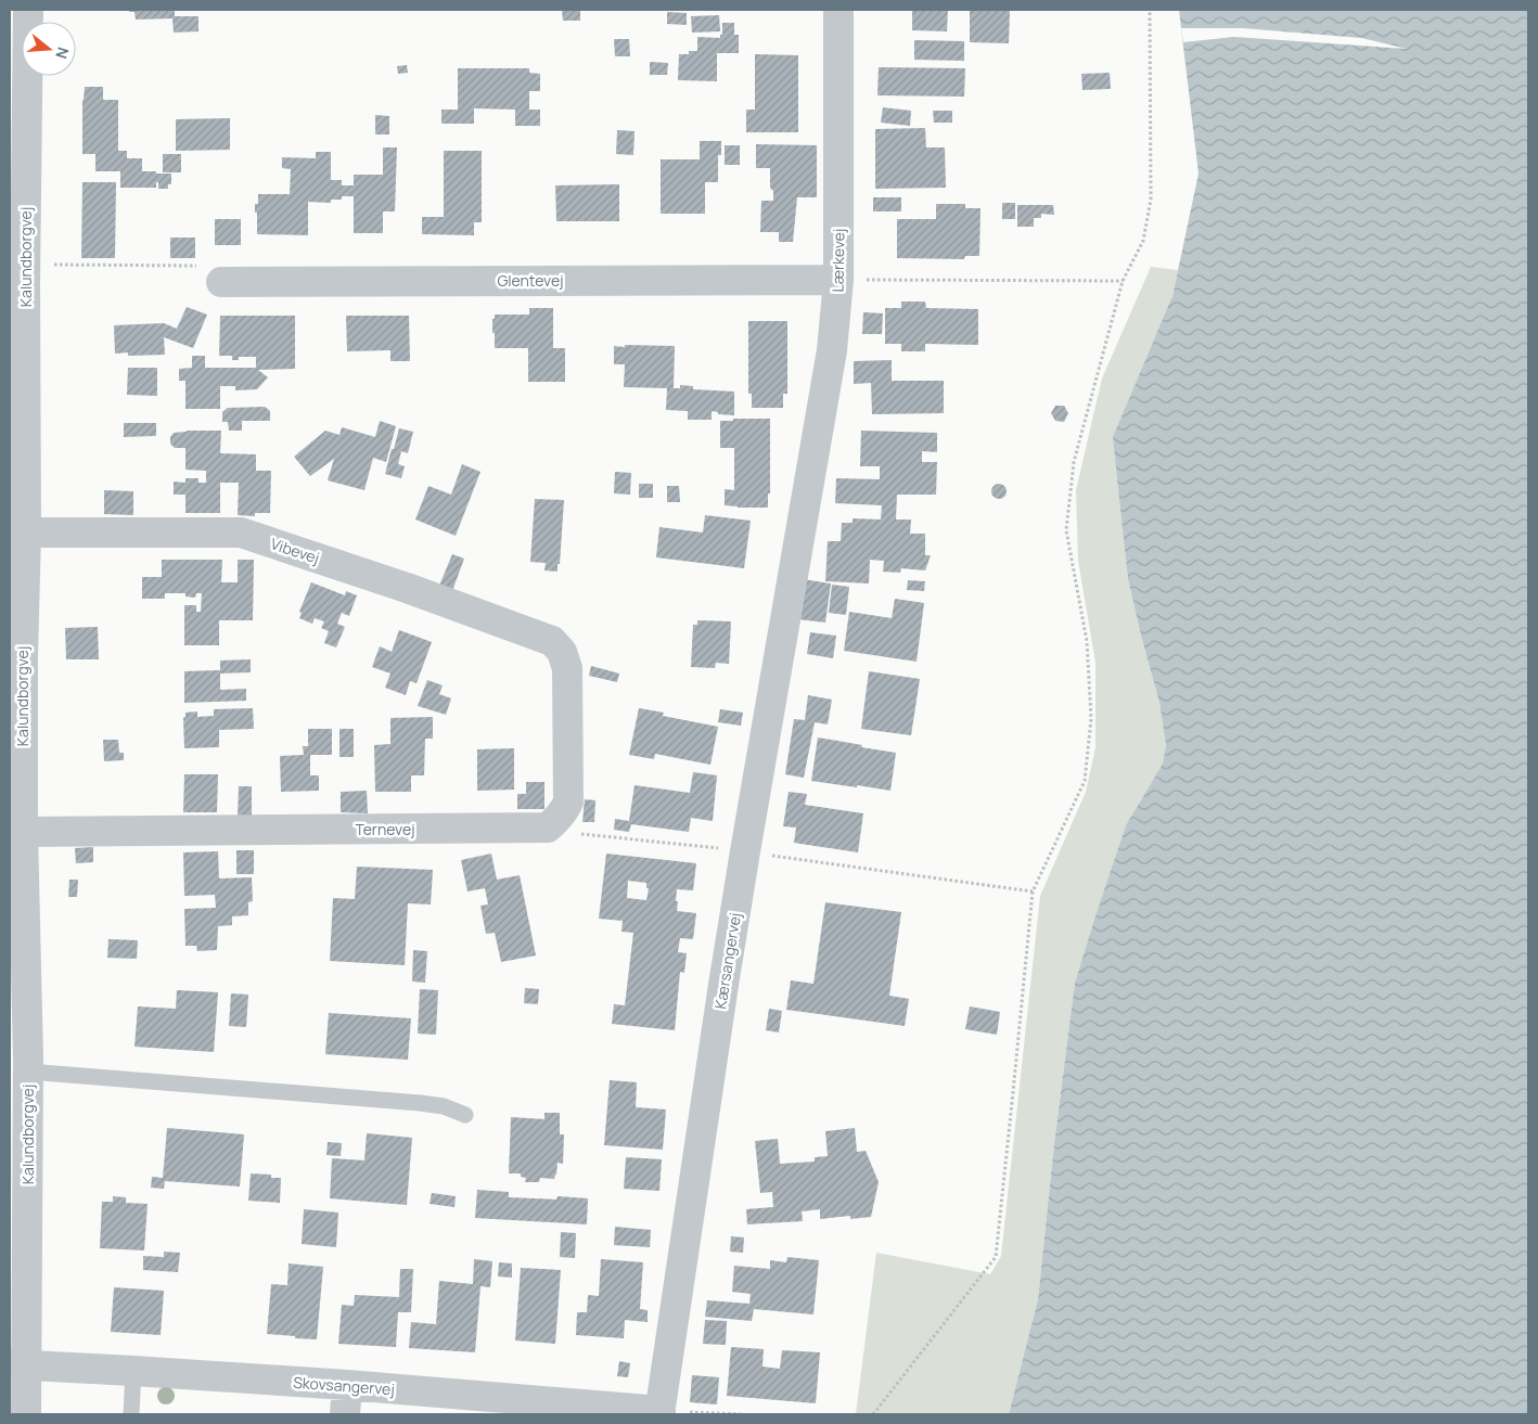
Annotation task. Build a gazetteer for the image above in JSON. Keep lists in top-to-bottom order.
{
  "streets": {
    "street": [
      "Kalundborgvej",
      "Lærkevej",
      "Glentevej",
      "Vibevej",
      "Ternevej",
      "Kærsangervej",
      "Skovsangervej"
    ]
  },
  "crossings": [
    ["Kalundborgvej", "Vibevej"],
    ["Kalundborgvej", "Ternevej"],
    ["Kalundborgvej", "Skovsangervej"],
    ["Lærkevej", "Glentevej"],
    ["Lærkevej", "Kærsangervej"],
    ["Vibevej", "Ternevej"],
    ["Kærsangervej", "Skovsangervej"]
  ],
  "north": "right"
}
